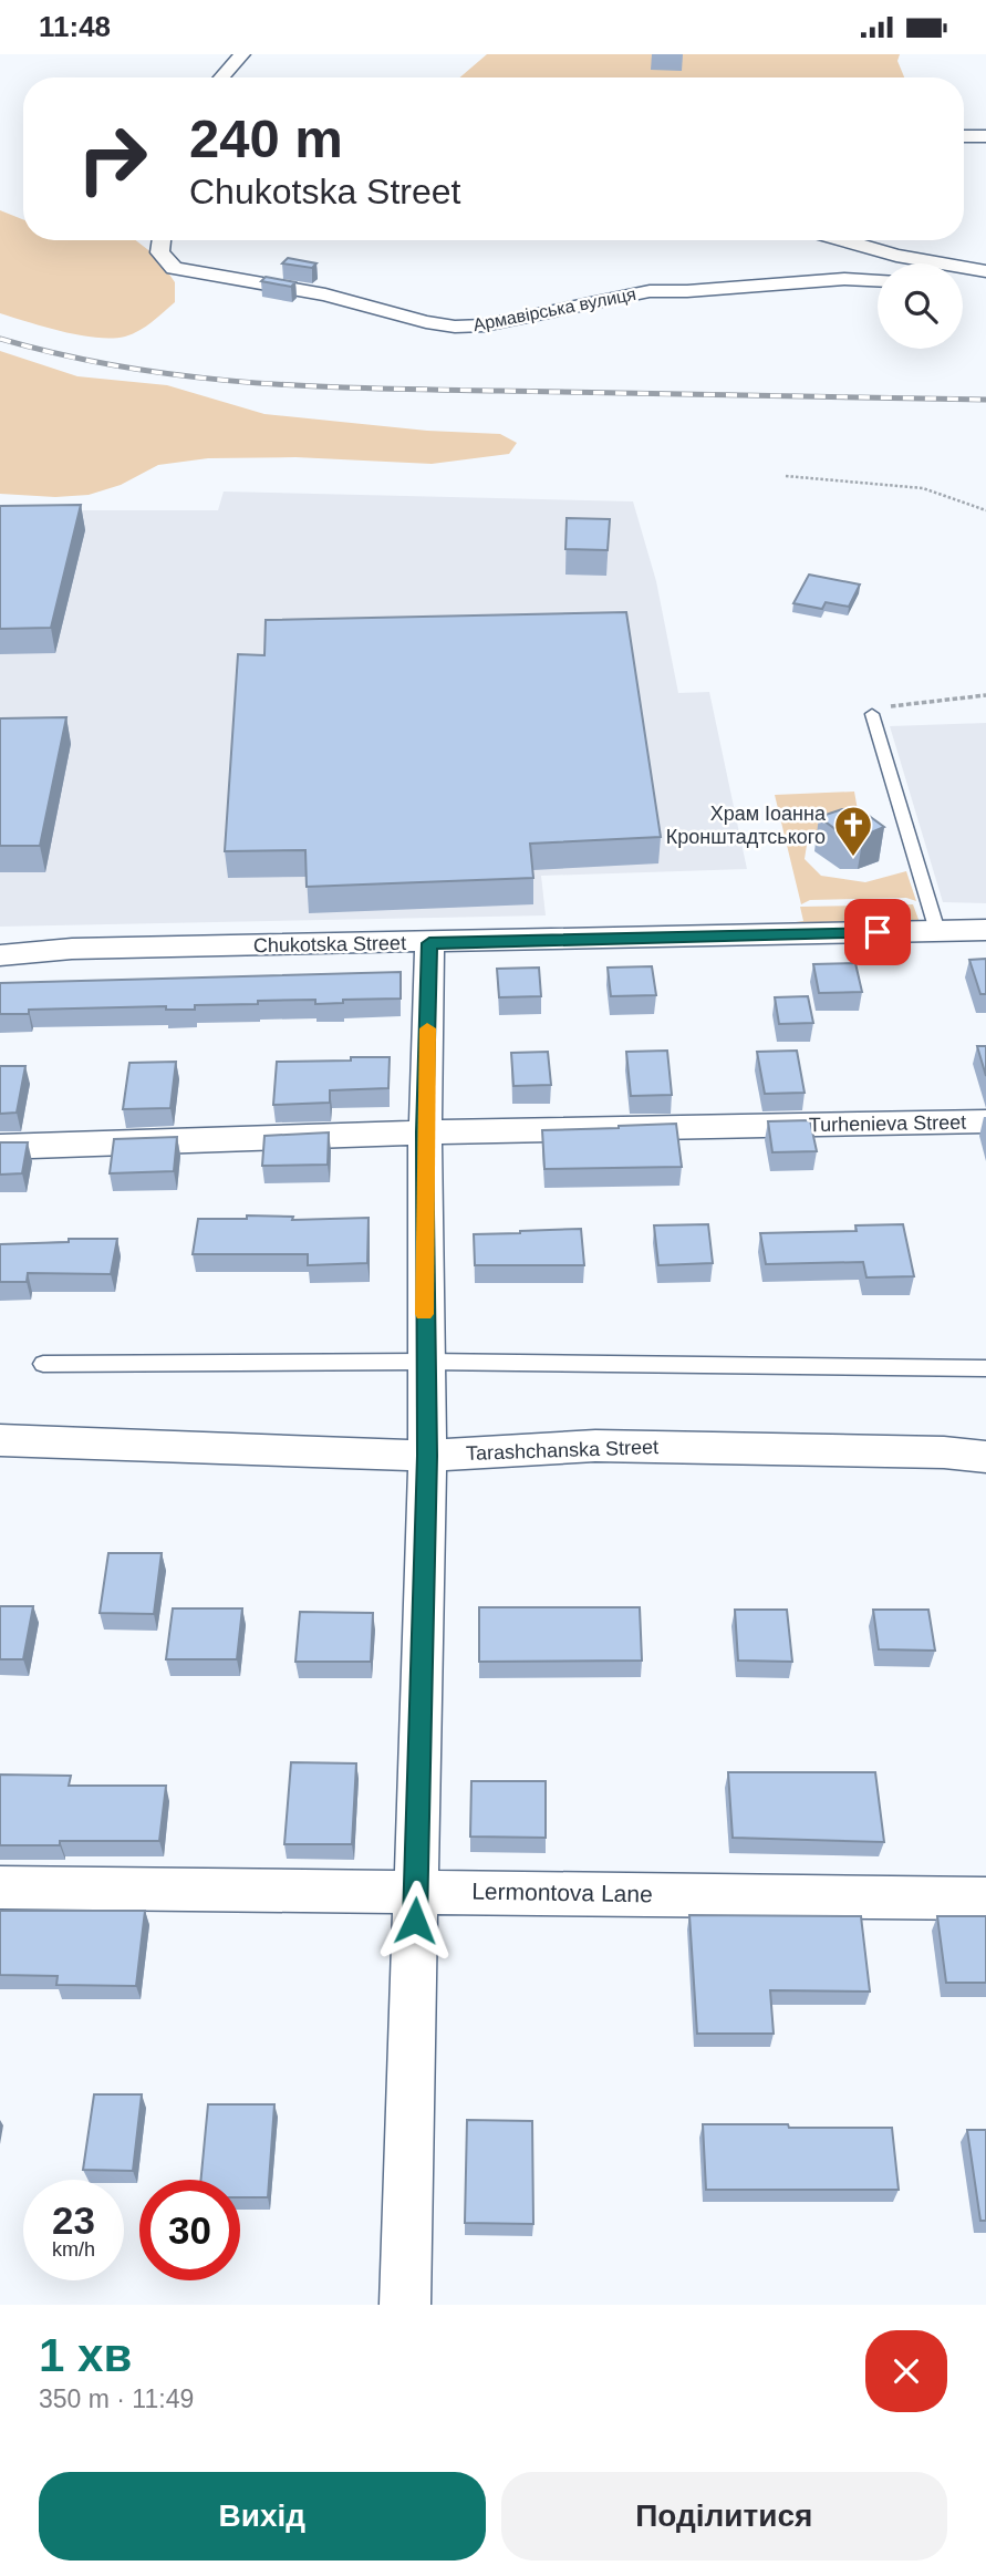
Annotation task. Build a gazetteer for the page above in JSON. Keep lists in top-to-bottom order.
{
  "streets": {
    "street": [
      "Армавірська вулиця",
      "Chukotska Street",
      "Turhenieva Street",
      "Tarashchanska Street",
      "Lermontova Lane"
    ]
  },
  "places": {
    "church": ["Храм Іоанна Кронштадтського"]
  },
  "page": {
    "status": "11:48",
    "turn": ["240 m", "Chukotska Street"],
    "speed": "23 km/h",
    "limit": "30",
    "heading": ["1 хв", "350 m · 11:49"],
    "buttons": ["Вихід", "Поділитися"]
  }
}
